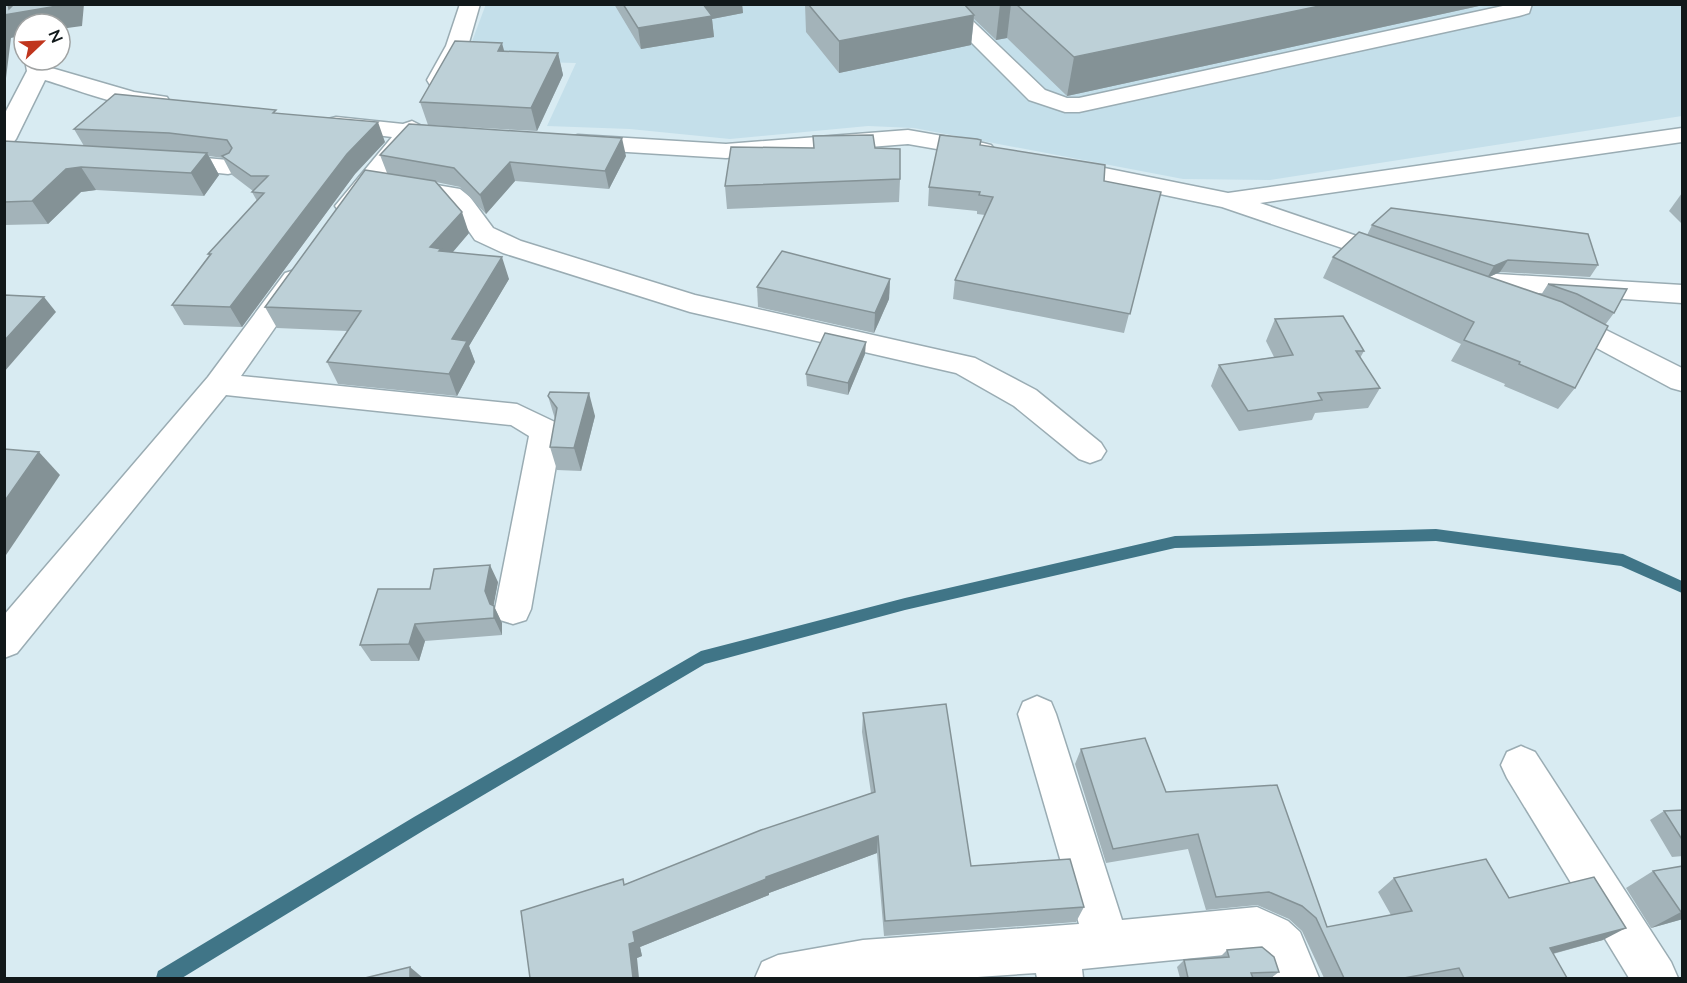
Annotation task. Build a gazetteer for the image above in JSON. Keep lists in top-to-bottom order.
{
  "north": "top right"
}
